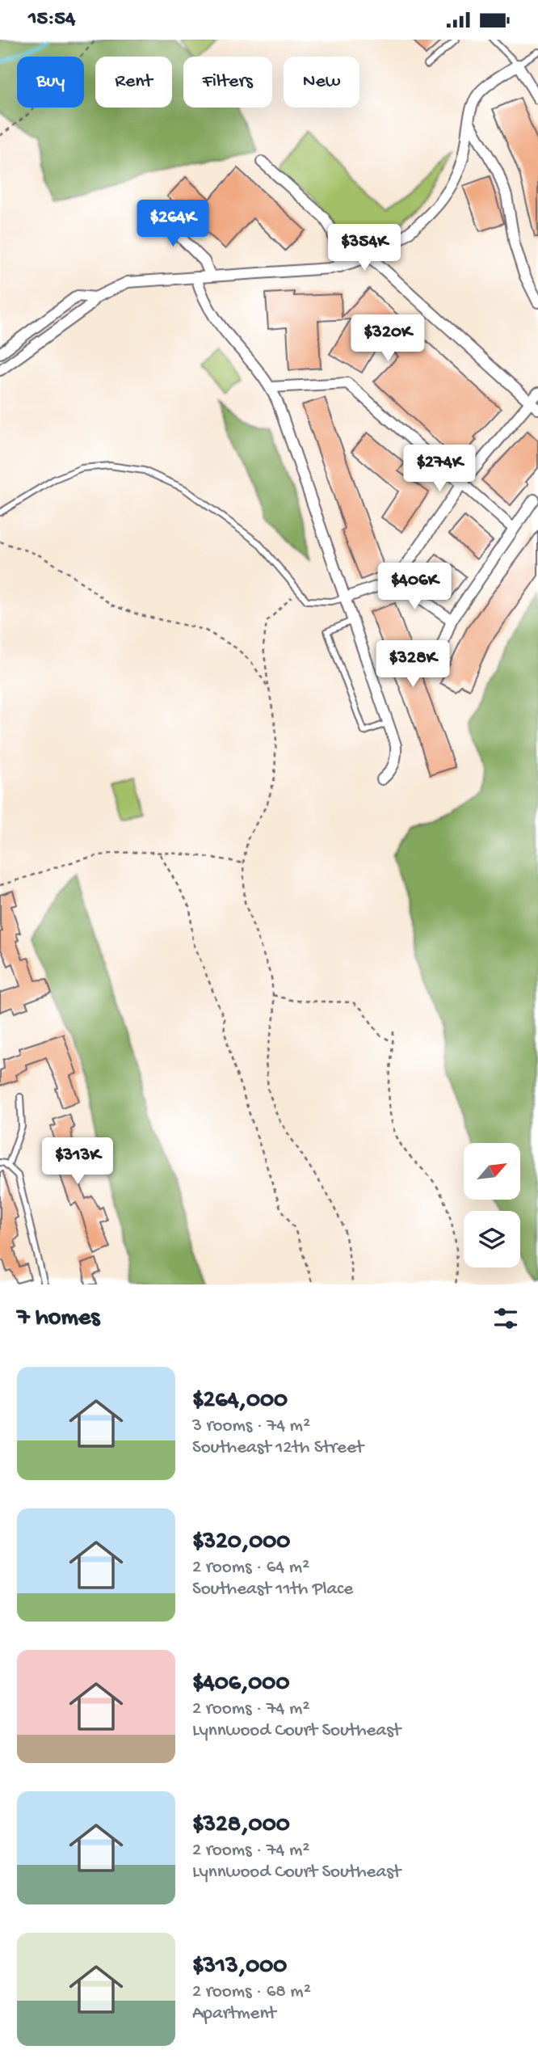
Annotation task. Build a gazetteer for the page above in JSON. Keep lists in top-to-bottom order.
{
  "north": "top right",
  "page": {
    "status": "15:54",
    "chip": [
      "Buy",
      "Rent",
      "Filters",
      "New"
    ],
    "price": [
      "$264K",
      "$354K",
      "$320K",
      "$274K",
      "$406K",
      "$328K",
      "$313K"
    ],
    "heading": "7 homes",
    "list": [
      {
        "name": "$264,000",
        "note": "3 rooms · 74 m² · Southeast 12th Street"
      },
      {
        "name": "$320,000",
        "note": "2 rooms · 64 m² · Southeast 11th Place"
      },
      {
        "name": "$406,000",
        "note": "2 rooms · 74 m² · Lynnwood Court Southeast"
      },
      {
        "name": "$328,000",
        "note": "2 rooms · 74 m² · Lynnwood Court Southeast"
      },
      {
        "name": "$313,000",
        "note": "2 rooms · 68 m² · Apartment"
      }
    ]
  }
}
